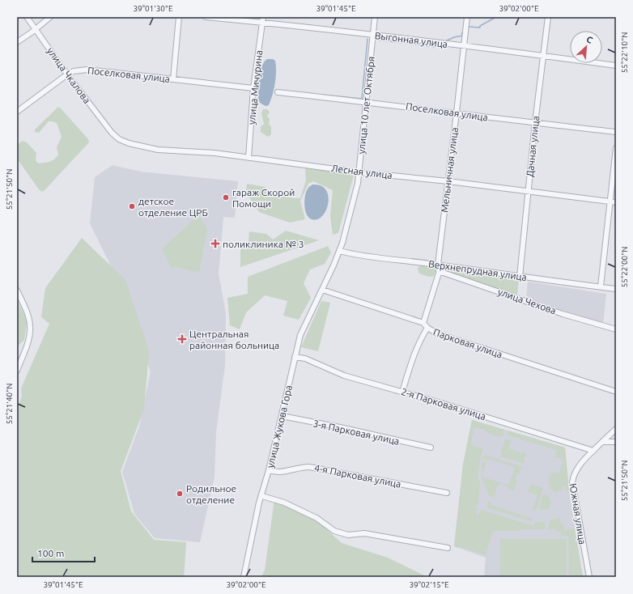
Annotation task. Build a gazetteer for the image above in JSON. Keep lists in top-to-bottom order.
{
  "streets": {
    "street": [
      "Выгонная улица",
      "Поселковая улица",
      "улица Чкалова",
      "улица Мичурина",
      "улица 10 лет Октября",
      "Дачная улица",
      "Мельничная улица",
      "Лесная улица",
      "Верхнепрудная улица",
      "улица Чехова",
      "Парковая улица",
      "2-я Парковая улица",
      "улица Жукова Гора",
      "3-я Парковая улица",
      "4-я Парковая улица",
      "Южная улица"
    ]
  },
  "crossings": [
    ["Выгонная улица", "улица Мичурина"],
    ["Выгонная улица", "улица 10 лет Октября"],
    ["Выгонная улица", "Дачная улица"],
    ["Выгонная улица", "Мельничная улица"],
    ["Поселковая улица", "улица Чкалова"],
    ["Поселковая улица", "улица Мичурина"],
    ["Поселковая улица", "улица 10 лет Октября"],
    ["Поселковая улица", "Дачная улица"],
    ["Поселковая улица", "Мельничная улица"],
    ["улица Чкалова", "Лесная улица"],
    ["улица Мичурина", "Лесная улица"],
    ["улица 10 лет Октября", "Лесная улица"],
    ["улица 10 лет Октября", "Верхнепрудная улица"],
    ["улица 10 лет Октября", "Парковая улица"],
    ["улица 10 лет Октября", "2-я Парковая улица"],
    ["улица 10 лет Октября", "улица Жукова Гора"],
    ["Дачная улица", "Лесная улица"],
    ["Дачная улица", "Верхнепрудная улица"],
    ["Мельничная улица", "Лесная улица"],
    ["Мельничная улица", "Верхнепрудная улица"],
    ["Мельничная улица", "улица Чехова"],
    ["Мельничная улица", "Парковая улица"],
    ["2-я Парковая улица", "улица Жукова Гора"],
    ["2-я Парковая улица", "Южная улица"],
    ["улица Жукова Гора", "3-я Парковая улица"],
    ["улица Жукова Гора", "4-я Парковая улица"]
  ],
  "places": {
    "other": ["гараж Скорой Помощи", "детское отделение ЦРБ", "Родильное отделение"],
    "health": ["поликлиника № 3", "Центральная районная больница"]
  },
  "scale_bar": "100 m",
  "north": "top right",
  "coordinates": [
    "39°01'30\"E",
    "39°01'45\"E",
    "39°02'00\"E",
    "55°22'10\"N",
    "55°21'50\"N",
    "55°22'00\"N",
    "55°21'40\"N",
    "39°02'15\"E"
  ]
}
